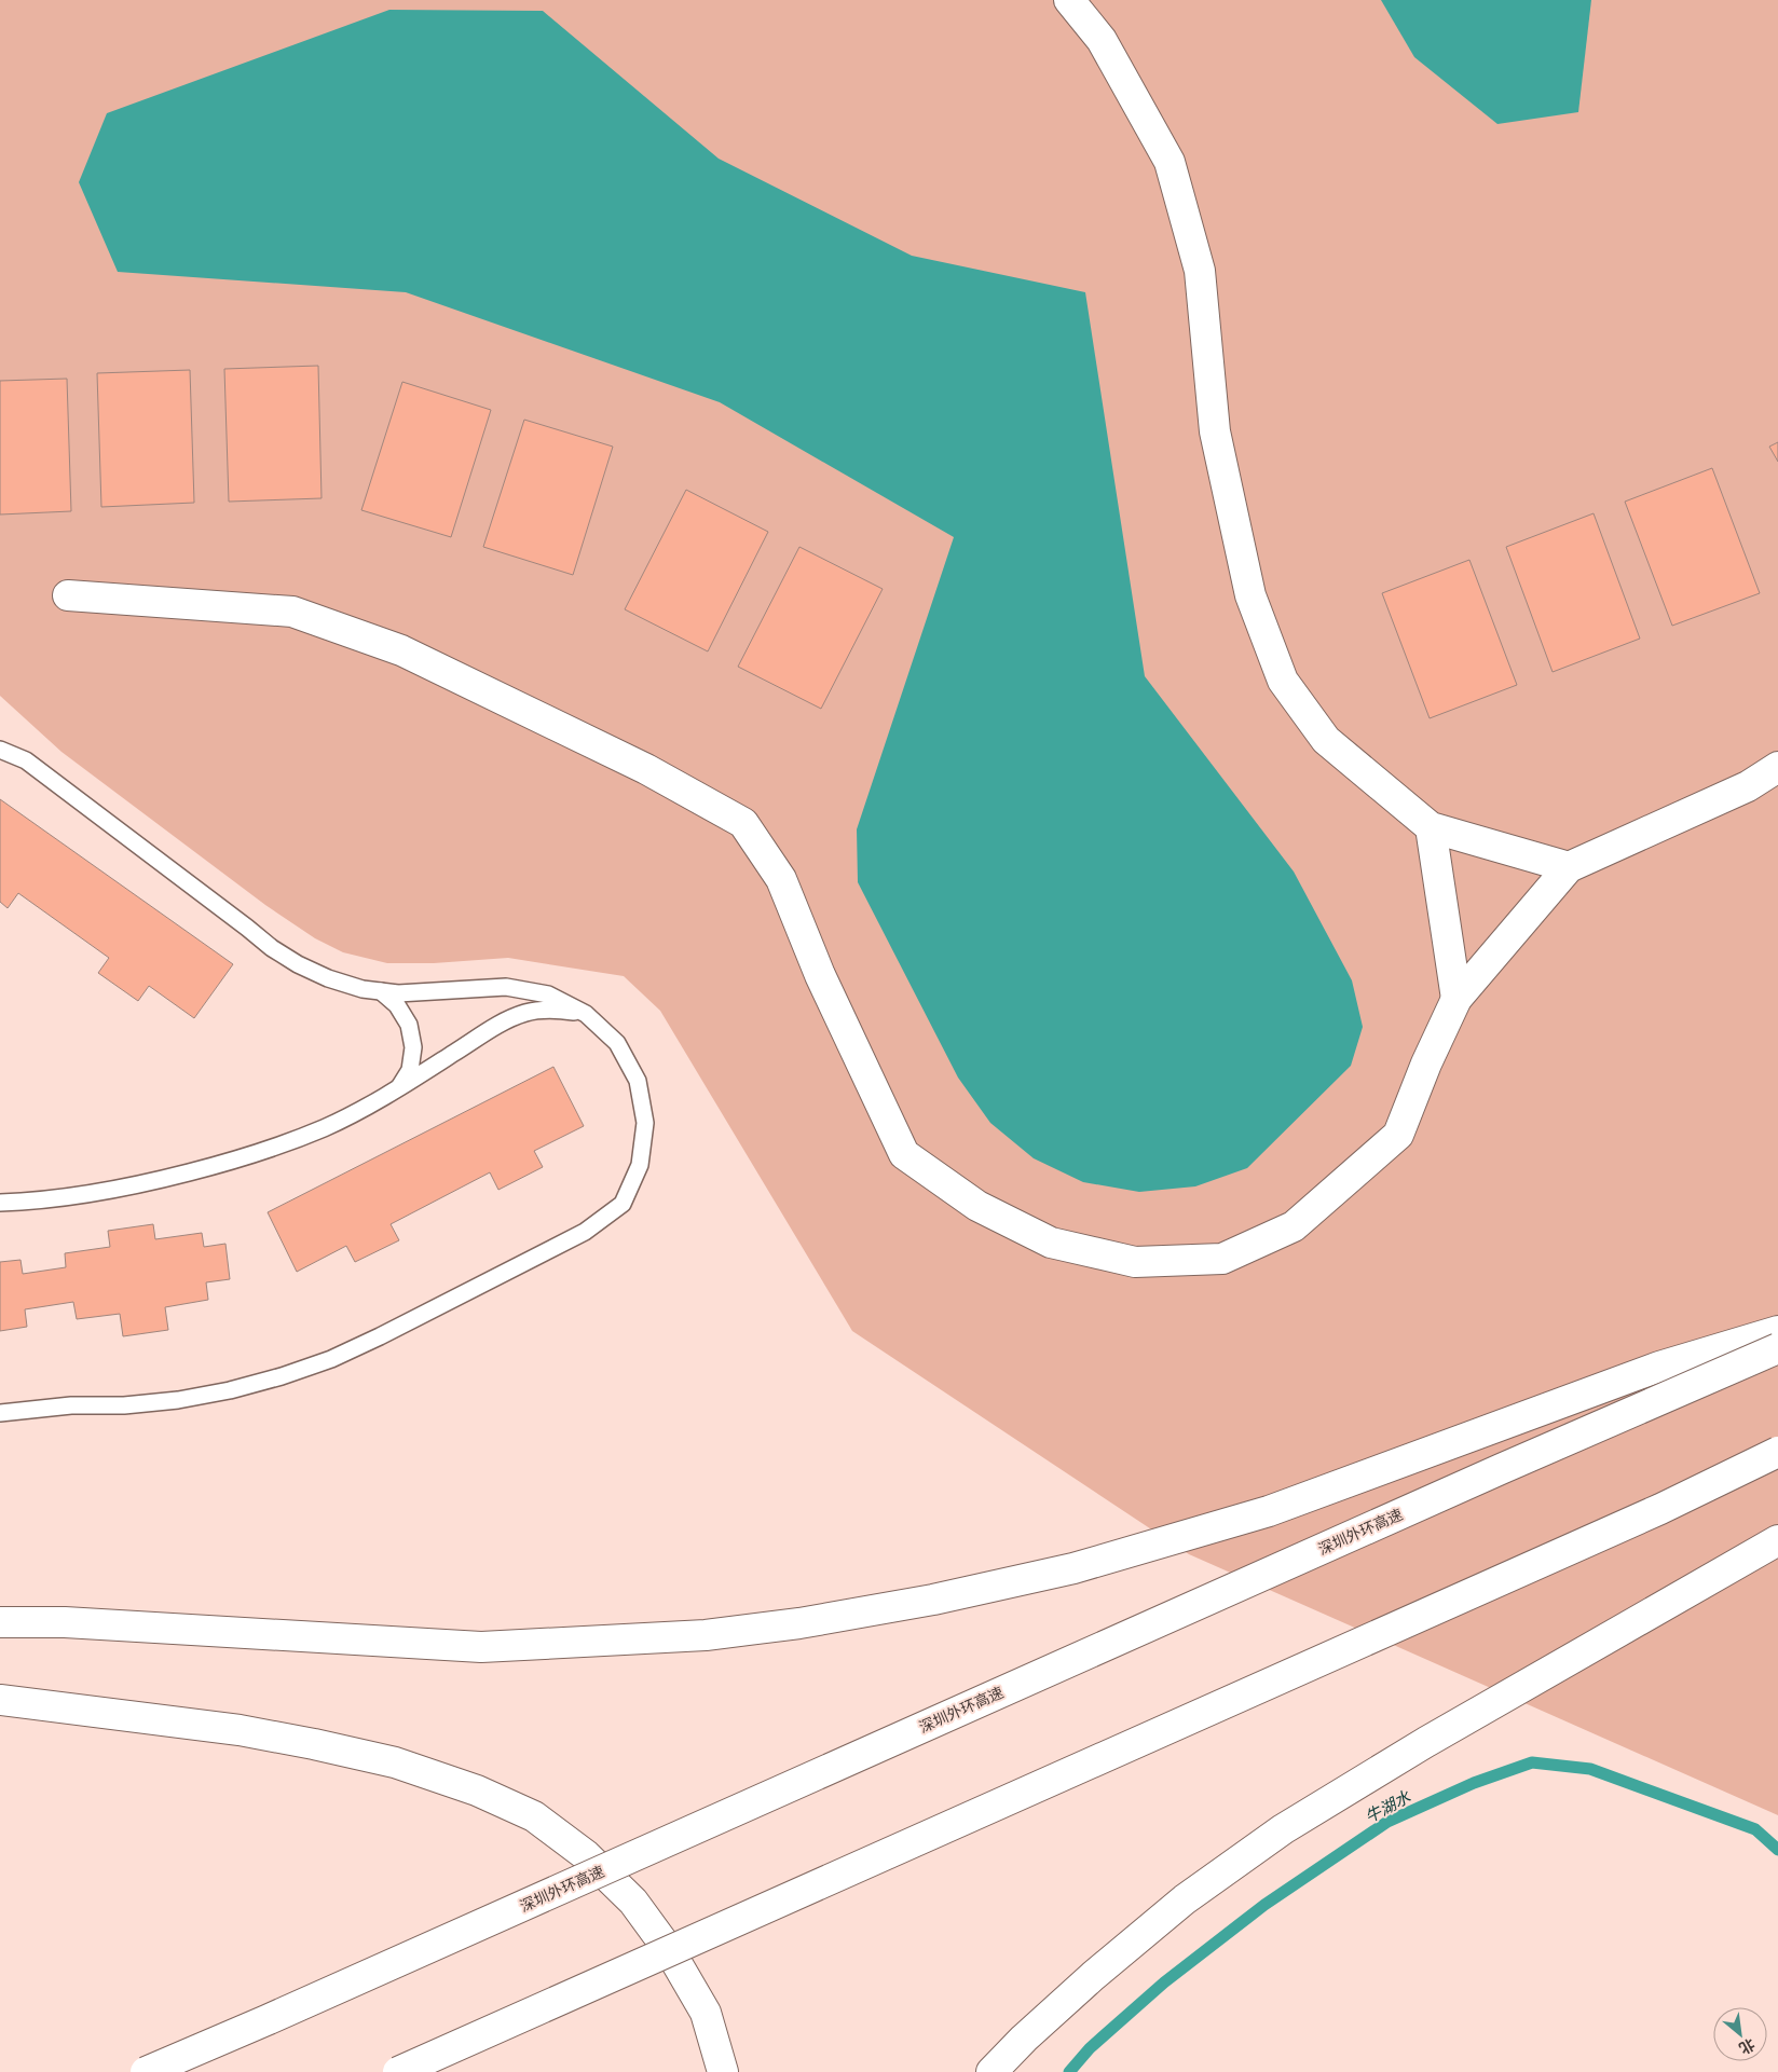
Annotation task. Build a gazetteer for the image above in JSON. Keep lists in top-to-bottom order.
{
  "streets": {
    "main road": ["深圳外环高速"]
  },
  "water": ["牛湖水"],
  "north": "bottom right"
}
